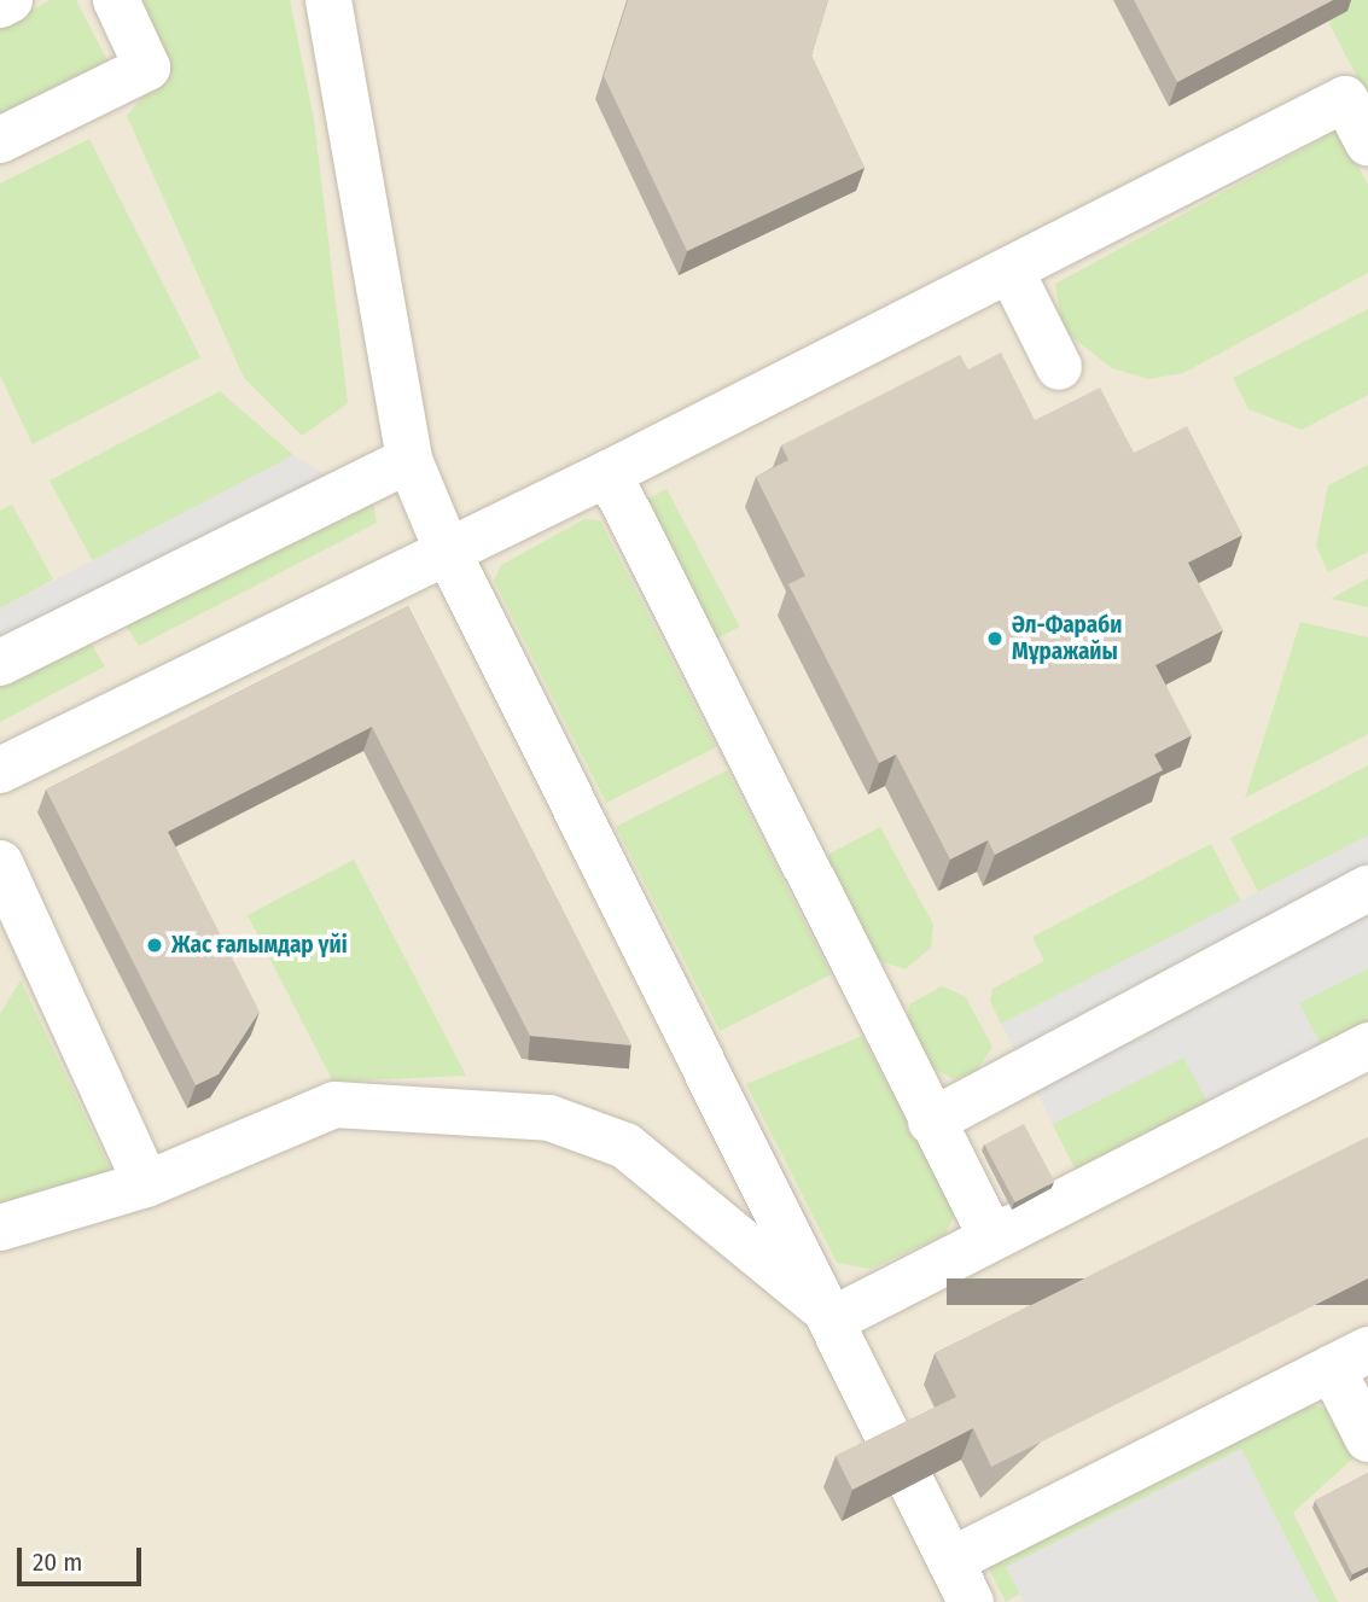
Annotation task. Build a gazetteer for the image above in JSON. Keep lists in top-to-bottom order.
{
  "places": ["Әл-Фараби Мұражайы", "Жас ғалымдар үйі"],
  "scale_bar": "20 m"
}
